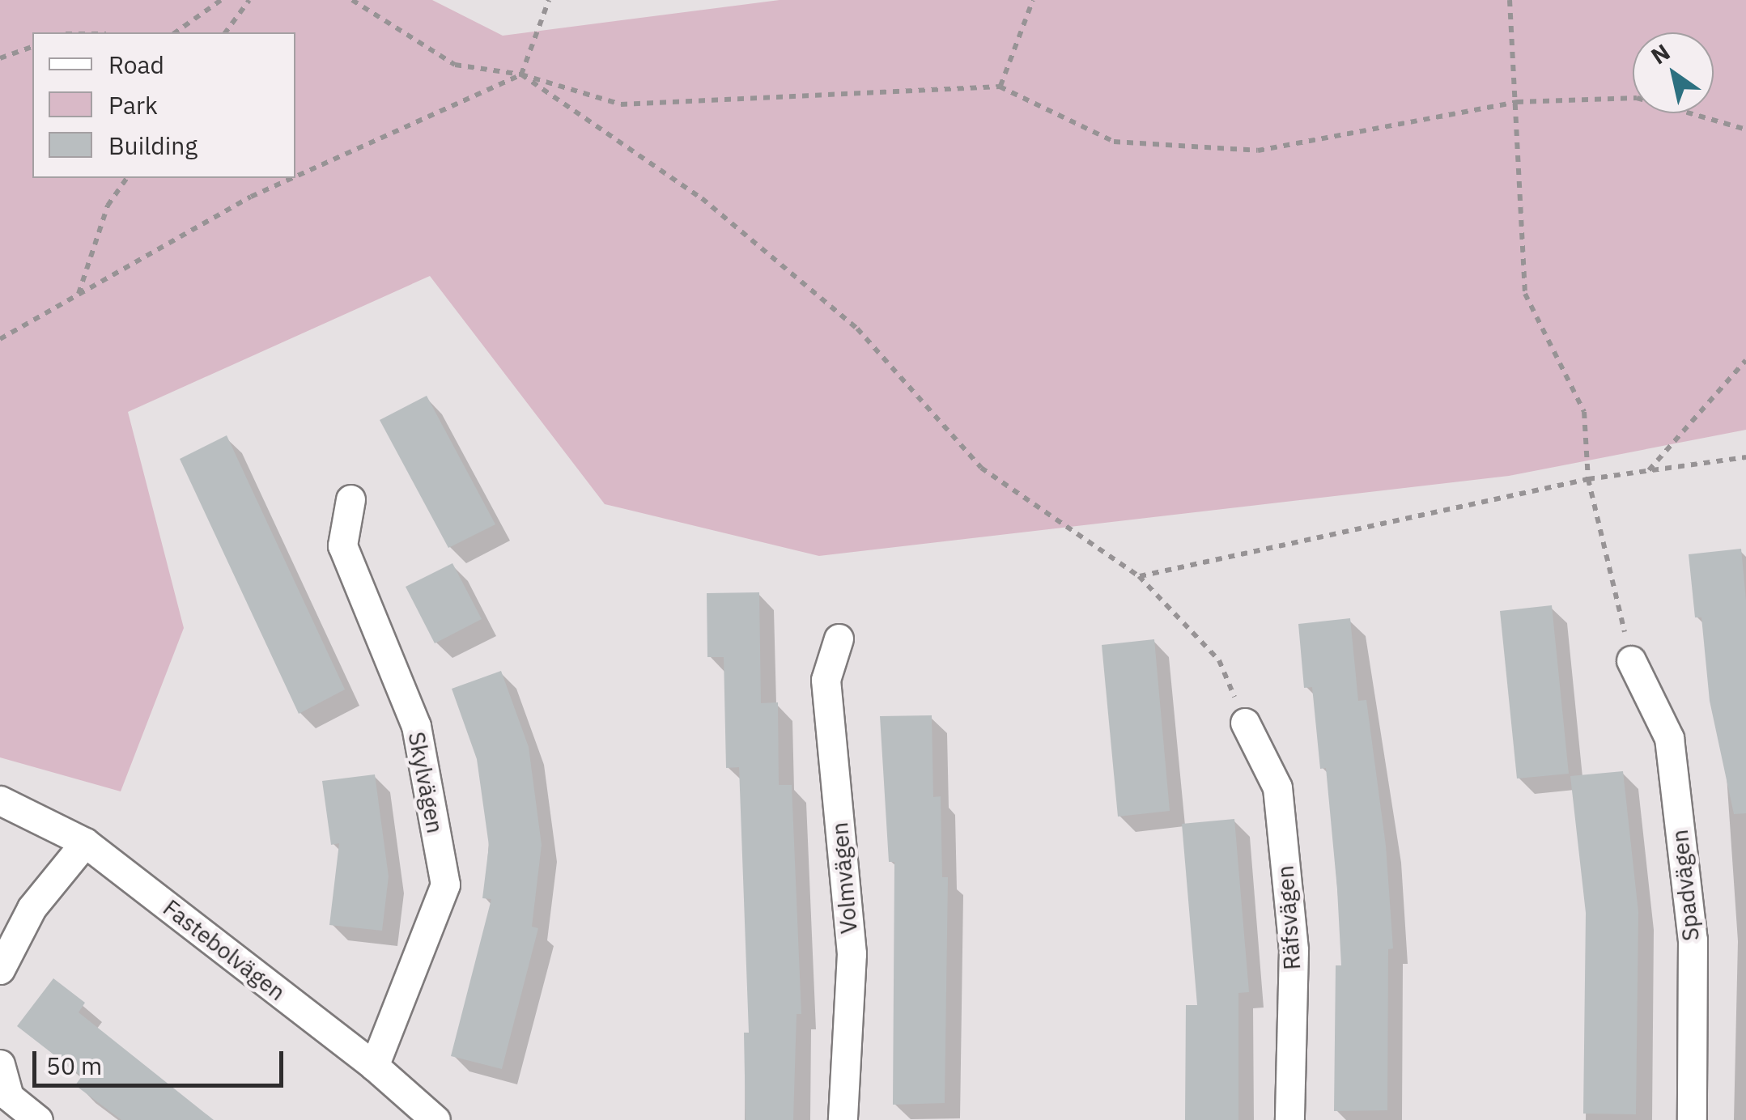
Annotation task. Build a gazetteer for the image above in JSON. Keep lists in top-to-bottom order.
{
  "streets": {
    "street": [
      "Skylvägen",
      "Volmvägen",
      "Spadvägen",
      "Räfsvägen",
      "Fastebolvägen"
    ]
  },
  "crossings": [
    ["Skylvägen", "Fastebolvägen"]
  ],
  "legend": ["Road", "Park", "Building"],
  "scale_bar": "50 m",
  "north": "top left"
}
